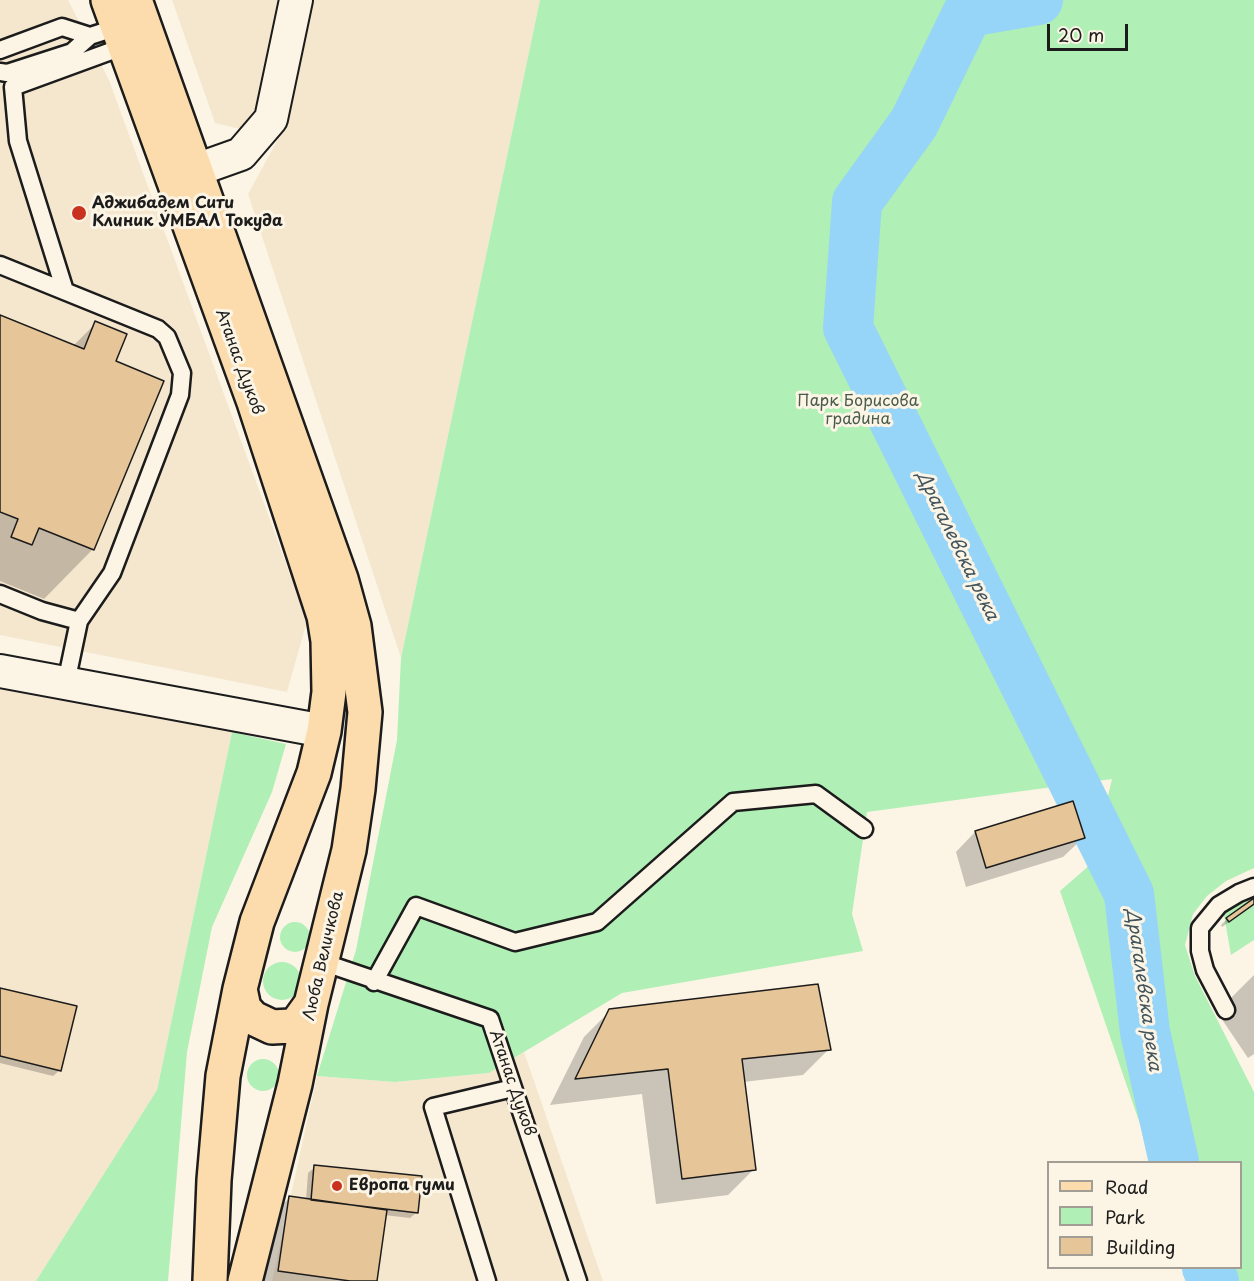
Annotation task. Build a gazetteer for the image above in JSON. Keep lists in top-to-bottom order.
{
  "streets": {
    "main road": ["Атанас Дуков", "Люба Величкова"]
  },
  "crossings": [
    ["Атанас Дуков", "Люба Величкова"]
  ],
  "water": ["Драгалевска река"],
  "parks": ["Парк Борисова градина"],
  "places": ["Аджибадем Сити Клиник УМБАЛ Токуда", "Европа гуми"],
  "legend": ["Road", "Park", "Building"],
  "scale_bar": "20 m"
}
